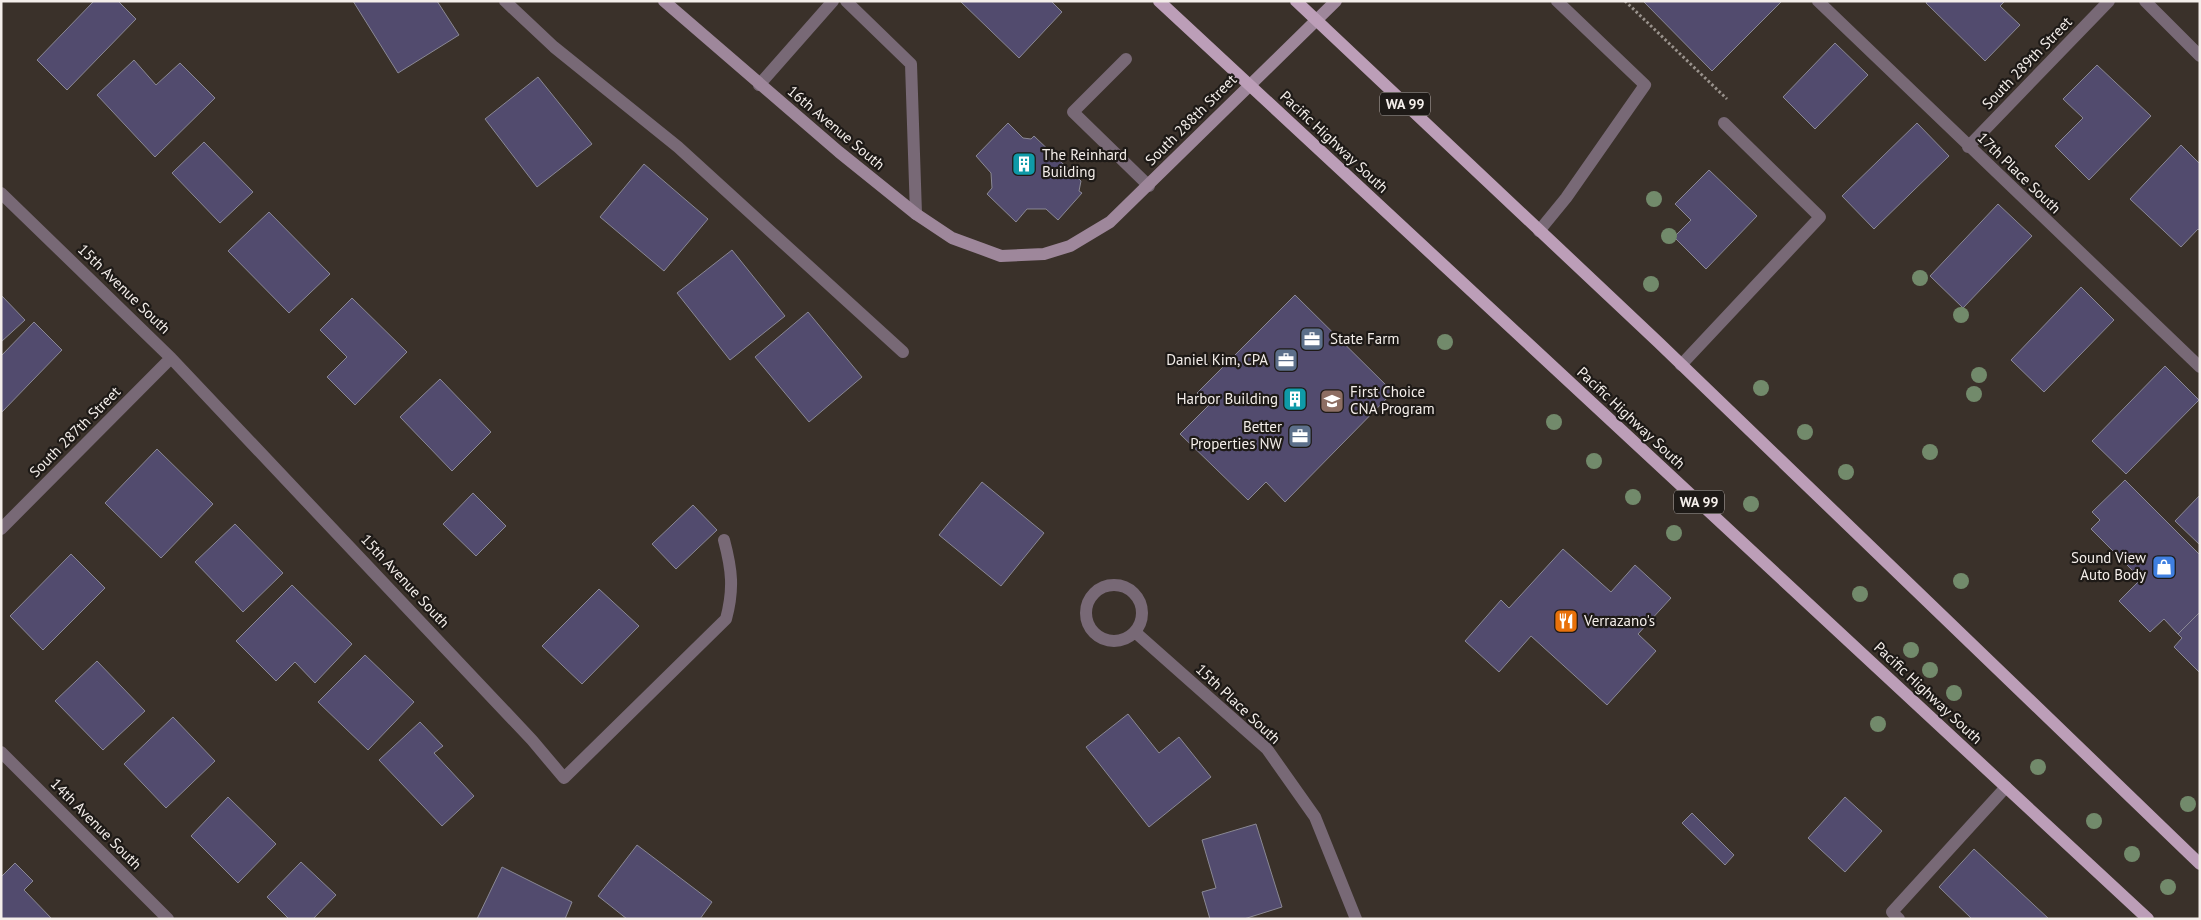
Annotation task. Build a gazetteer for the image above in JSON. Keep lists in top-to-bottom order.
{
  "streets": {
    "main road": ["WA 99", "Pacific Highway South"],
    "street": [
      "South 289th Street",
      "South 288th Street",
      "16th Avenue South",
      "17th Place South",
      "15th Avenue South",
      "South 287th Street",
      "15th Place South",
      "14th Avenue South"
    ]
  },
  "crossings": [
    ["South 289th Street", "17th Place South"],
    ["WA 99", "South 288th Street"],
    ["South 288th Street", "16th Avenue South"],
    ["South 288th Street", "Pacific Highway South"],
    ["15th Avenue South", "South 287th Street"]
  ],
  "places": {
    "building": ["The Reinhard Building", "Harbor Building"],
    "office": ["State Farm", "Daniel Kim, CPA", "Better Properties NW"],
    "school or university": ["First Choice CNA Program"],
    "shop": ["Sound View Auto Body"],
    "restaurant": ["Verrazano's"]
  }
}
